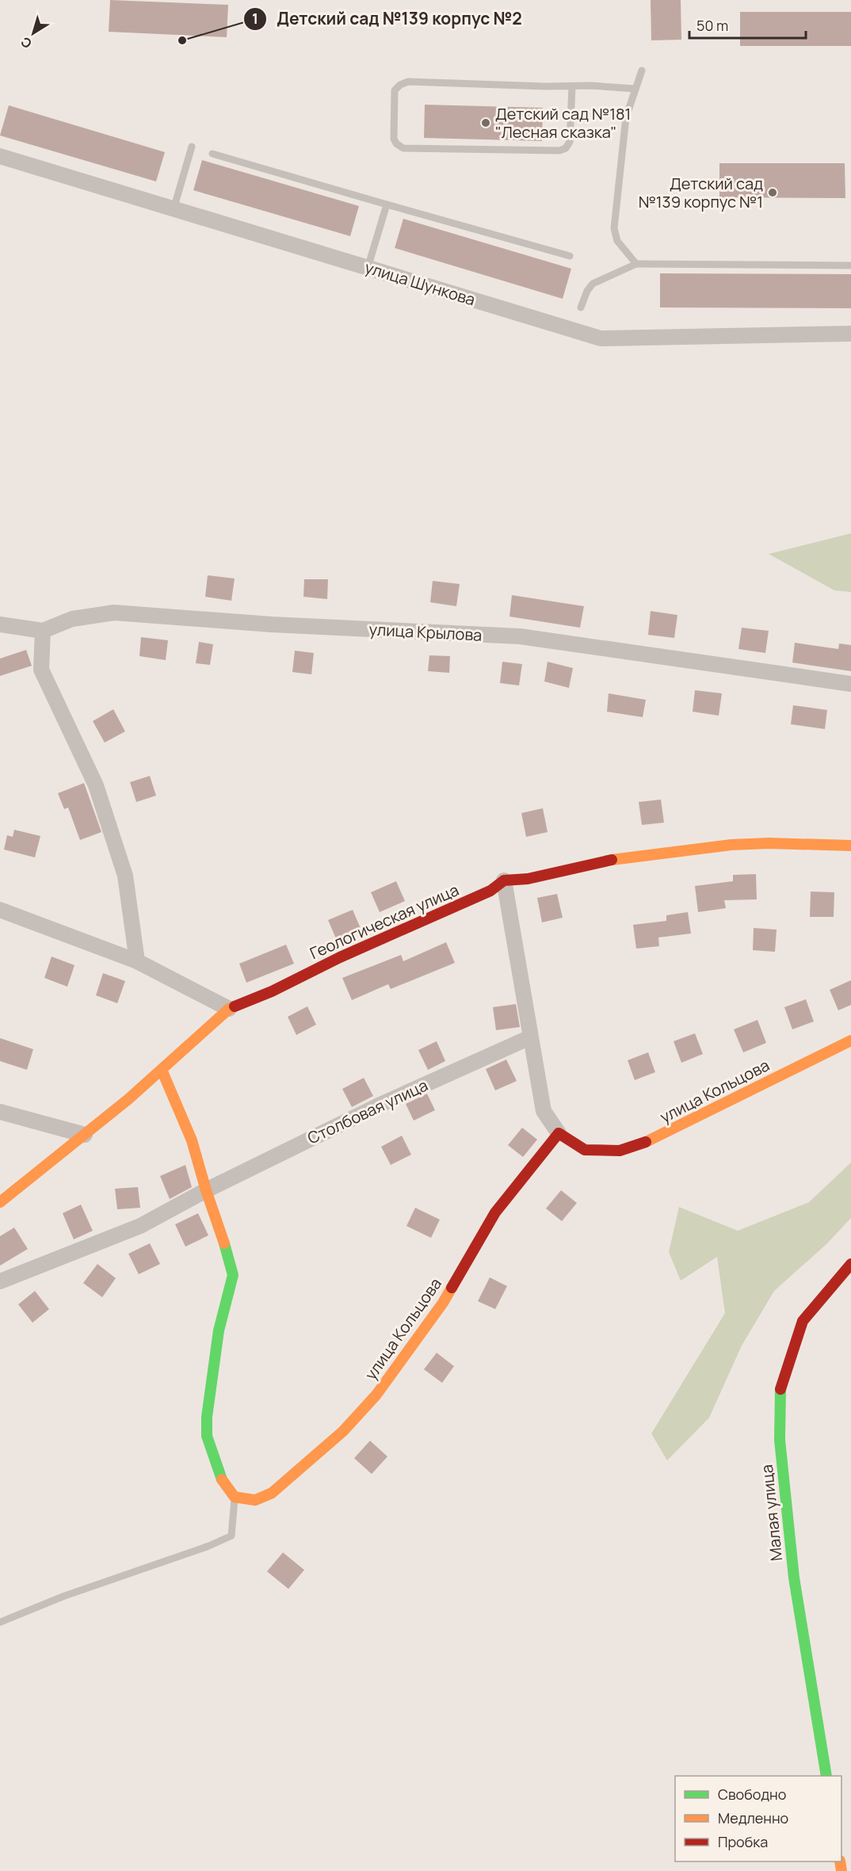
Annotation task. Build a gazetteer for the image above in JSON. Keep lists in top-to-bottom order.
{
  "streets": {
    "street": [
      "улица Шункова",
      "улица Крылова",
      "Геологическая улица",
      "улица Кольцова",
      "Столбовая улица",
      "Малая улица"
    ]
  },
  "places": ["Детский сад №139 корпус №2", "Детский сад №181 \"Лесная сказка\"", "Детский сад №139 корпус №1"],
  "legend": ["Свободно", "Медленно", "Пробка"],
  "scale_bar": "50 m",
  "north": "bottom left"
}
